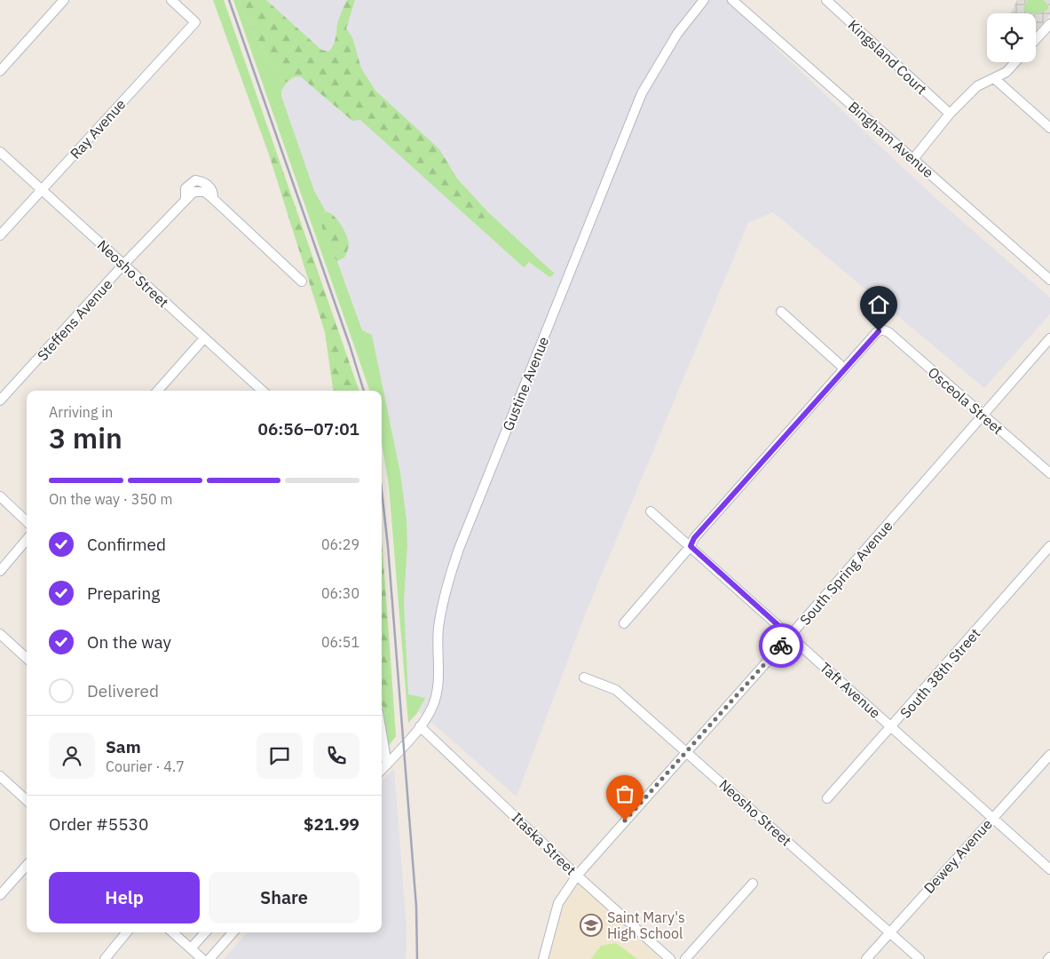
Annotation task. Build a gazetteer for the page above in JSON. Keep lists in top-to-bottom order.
{
  "streets": {
    "street": [
      "Kingsland Court",
      "Ray Avenue",
      "Bingham Avenue",
      "Neosho Street",
      "Steffens Avenue",
      "Gustine Avenue",
      "Osceola Street",
      "South Spring Avenue",
      "South 38th Street",
      "Taft Avenue",
      "Itaska Street",
      "Dewey Avenue"
    ]
  },
  "crossings": [
    ["Ray Avenue", "Neosho Street"],
    ["Neosho Street", "Steffens Avenue"],
    ["Neosho Street", "South Spring Avenue"],
    ["Neosho Street", "Dewey Avenue"],
    ["Gustine Avenue", "Itaska Street"],
    ["Osceola Street", "South Spring Avenue"],
    ["South Spring Avenue", "Taft Avenue"],
    ["South Spring Avenue", "Itaska Street"],
    ["South 38th Street", "Taft Avenue"],
    ["Taft Avenue", "Dewey Avenue"]
  ],
  "places": {
    "school or university": ["Saint Mary's High School"]
  },
  "page": {
    "heading": ["3 min", "Arriving in", "06:56–07:01"],
    "panel": [
      "Sam",
      "Courier · 4.7",
      "Order #5530",
      "$21.99"
    ],
    "bar": "On the way · 350 m",
    "list": [
      ["Confirmed", "06:29"],
      ["Preparing", "06:30"],
      ["On the way", "06:51"],
      "Delivered"
    ],
    "buttons": ["Help", "Share"]
  }
}
